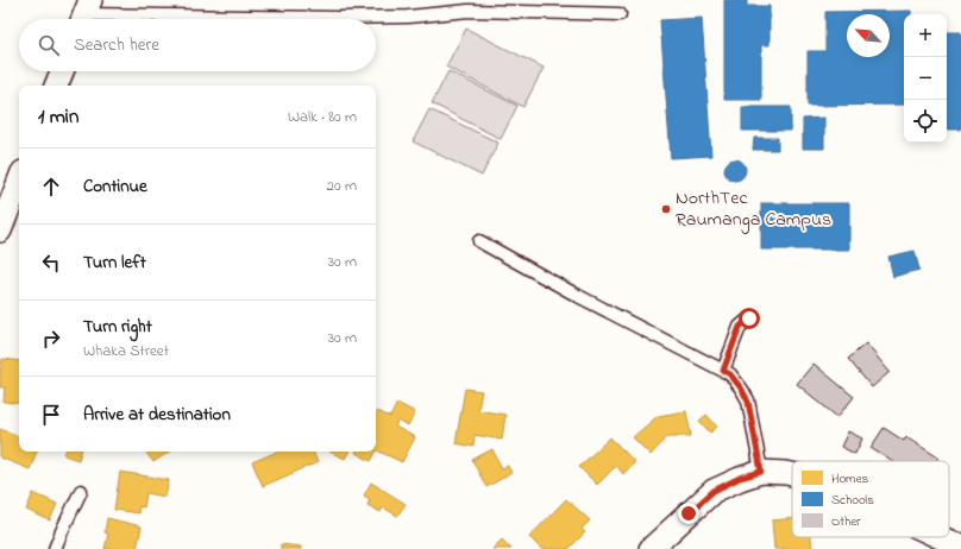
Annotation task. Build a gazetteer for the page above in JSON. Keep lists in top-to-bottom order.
{
  "places": ["NorthTec Raumanga Campus"],
  "legend": ["Homes", "Schools", "Other"],
  "north": "top left",
  "page": {
    "map_buttons": ["+", "−"],
    "search": "Search here",
    "heading": ["1 min", "Walk · 80 m"],
    "list": [
      ["Continue", "20 m"],
      ["Turn left", "30 m"],
      ["Turn right", "Whaka Street", "30 m"],
      "Arrive at destination"
    ]
  }
}
